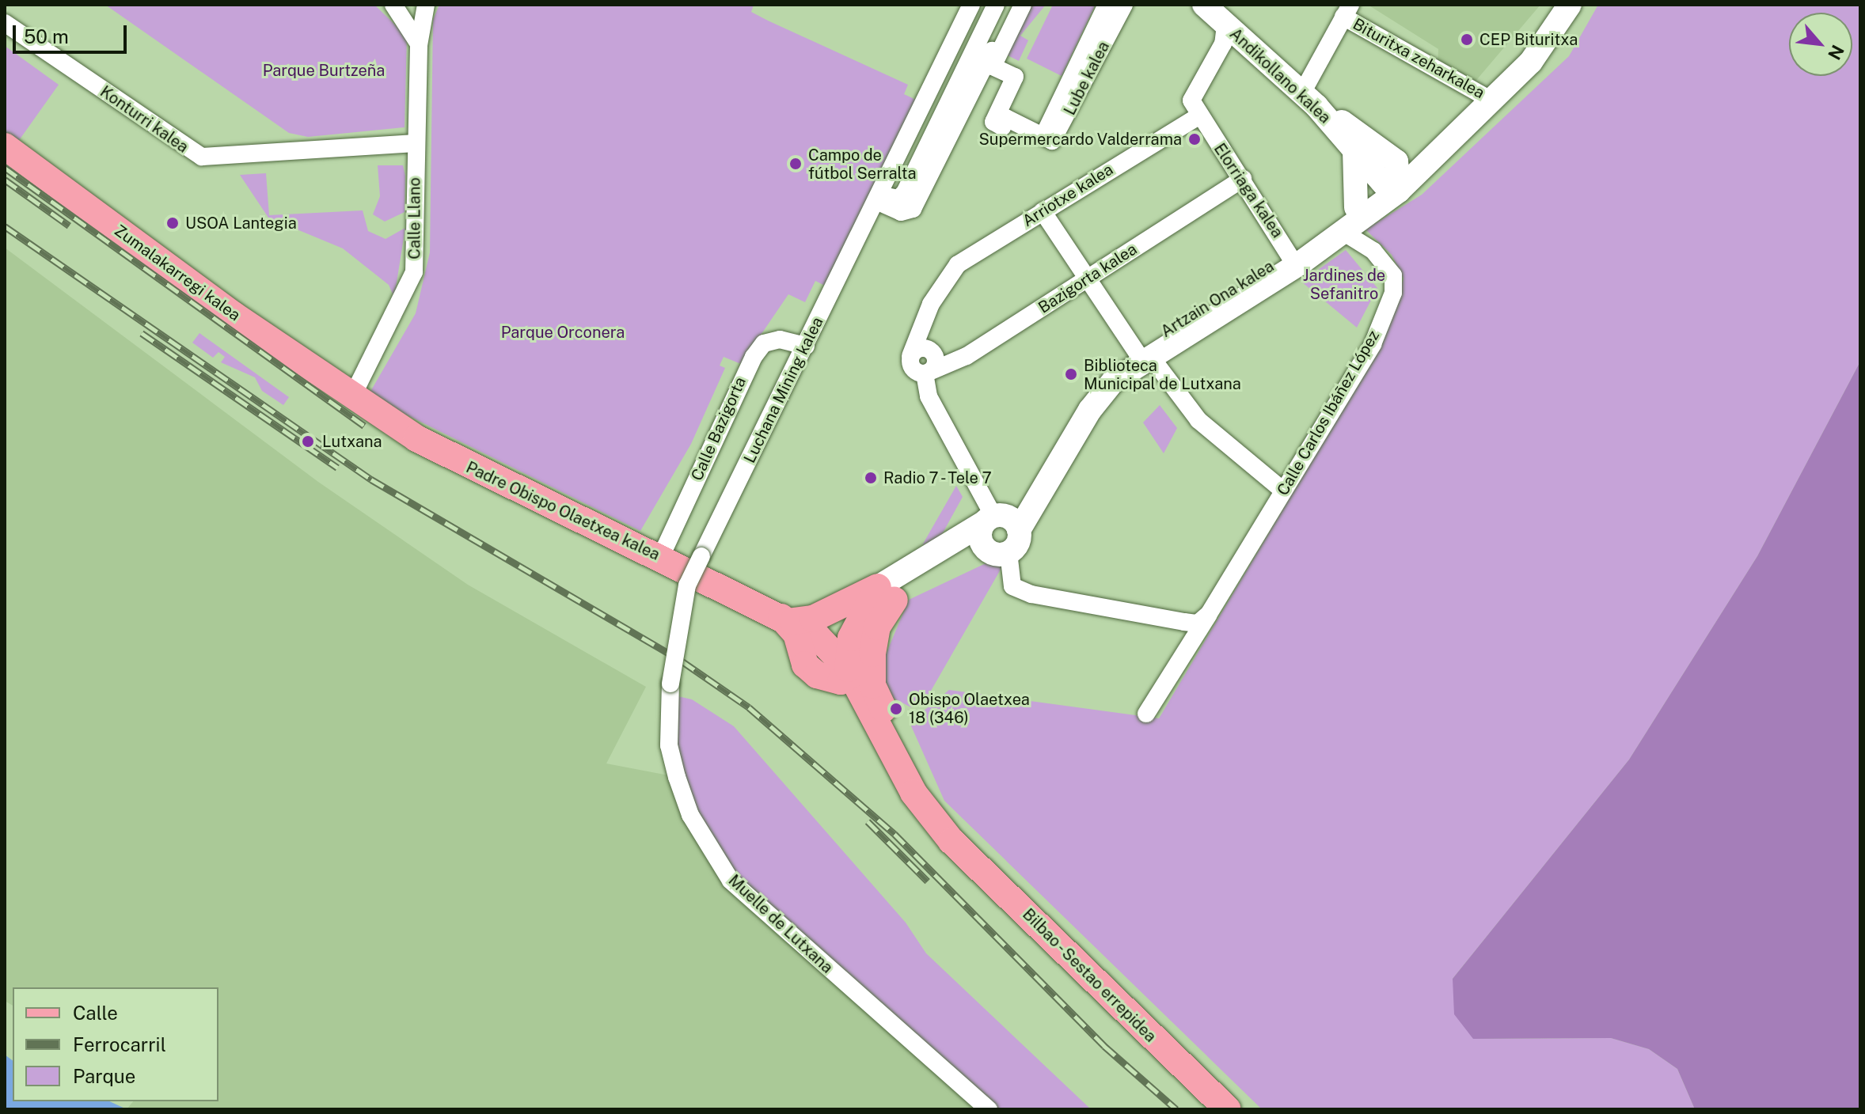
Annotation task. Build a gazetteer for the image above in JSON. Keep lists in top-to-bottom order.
{
  "streets": {
    "main road": [
      "Andikollano kalea",
      "Zumalakarregi kalea",
      "Artzain Ona kalea",
      "Padre Obispo Olaetxea kalea",
      "Bilbao - Sestao errepidea"
    ],
    "street": [
      "Bituritxa zeharkalea",
      "Lube kalea",
      "Konturri kalea",
      "Elorriaga kalea",
      "Arriotxe kalea",
      "Calle Llano",
      "Bazigorta kalea",
      "Luchana Mining kalea",
      "Calle Carlos Ibáñez López",
      "Calle Bazigorta",
      "Muelle de Lutxana"
    ]
  },
  "crossings": [
    ["Bituritxa zeharkalea", "Artzain Ona kalea"],
    ["Andikollano kalea", "Artzain Ona kalea"],
    ["Konturri kalea", "Calle Llano"],
    ["Elorriaga kalea", "Arriotxe kalea"],
    ["Elorriaga kalea", "Bazigorta kalea"],
    ["Elorriaga kalea", "Artzain Ona kalea"],
    ["Arriotxe kalea", "Bazigorta kalea"],
    ["Calle Llano", "Zumalakarregi kalea"],
    ["Calle Llano", "Padre Obispo Olaetxea kalea"],
    ["Zumalakarregi kalea", "Padre Obispo Olaetxea kalea"],
    ["Artzain Ona kalea", "Calle Carlos Ibáñez López"],
    ["Luchana Mining kalea", "Calle Bazigorta"],
    ["Luchana Mining kalea", "Muelle de Lutxana"],
    ["Calle Bazigorta", "Padre Obispo Olaetxea kalea"],
    ["Padre Obispo Olaetxea kalea", "Bilbao - Sestao errepidea"]
  ],
  "parks": ["Parque Burtzeña", "Jardines de Sefanitro", "Parque Orconera"],
  "places": [
    "CEP Bituritxa",
    "Supermercardo Valderrama",
    "Campo de fútbol Serralta",
    "USOA Lantegia",
    "Biblioteca Municipal de Lutxana",
    "Lutxana",
    "Radio 7 - Tele 7",
    "Obispo Olaetxea 18 (346)"
  ],
  "legend": ["Calle", "Ferrocarril", "Parque"],
  "scale_bar": "50 m",
  "north": "bottom right"
}
